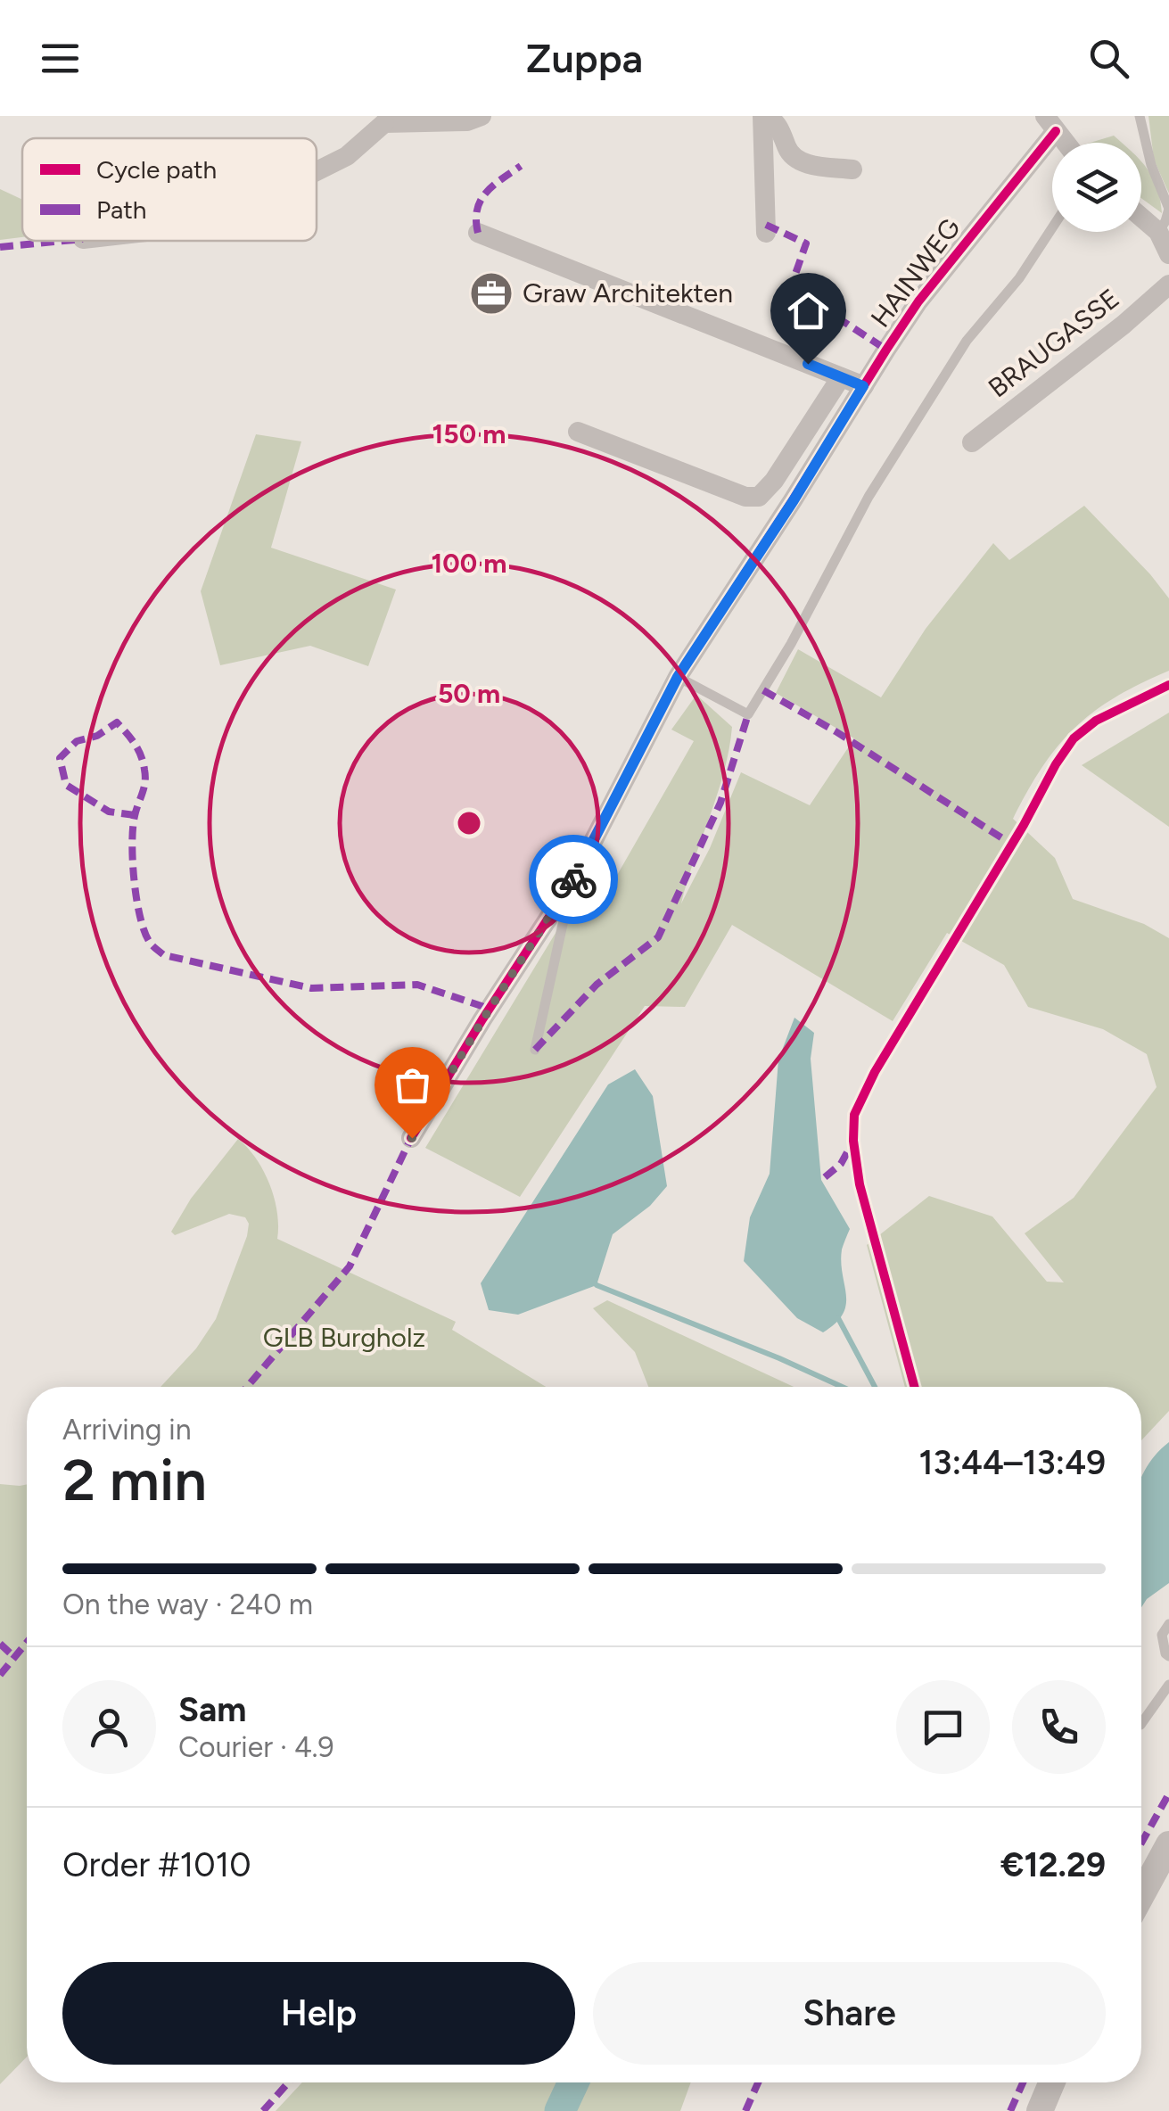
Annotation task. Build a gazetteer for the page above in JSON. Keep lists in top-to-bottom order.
{
  "streets": {
    "street": ["HAINWEG", "BRAUGASSE"]
  },
  "parks": ["GLB Burgholz"],
  "places": {
    "office": ["Graw Architekten"]
  },
  "legend": ["Cycle path", "Path"],
  "page": {
    "header": "Zuppa",
    "heading": ["2 min", "Arriving in", "13:44–13:49"],
    "panel": [
      "Sam",
      "Courier · 4.9",
      "Order #1010",
      "€12.29"
    ],
    "bar": "On the way · 240 m",
    "buttons": ["Help", "Share"]
  },
  "rings": ["150 m", "100 m", "50 m"]
}
